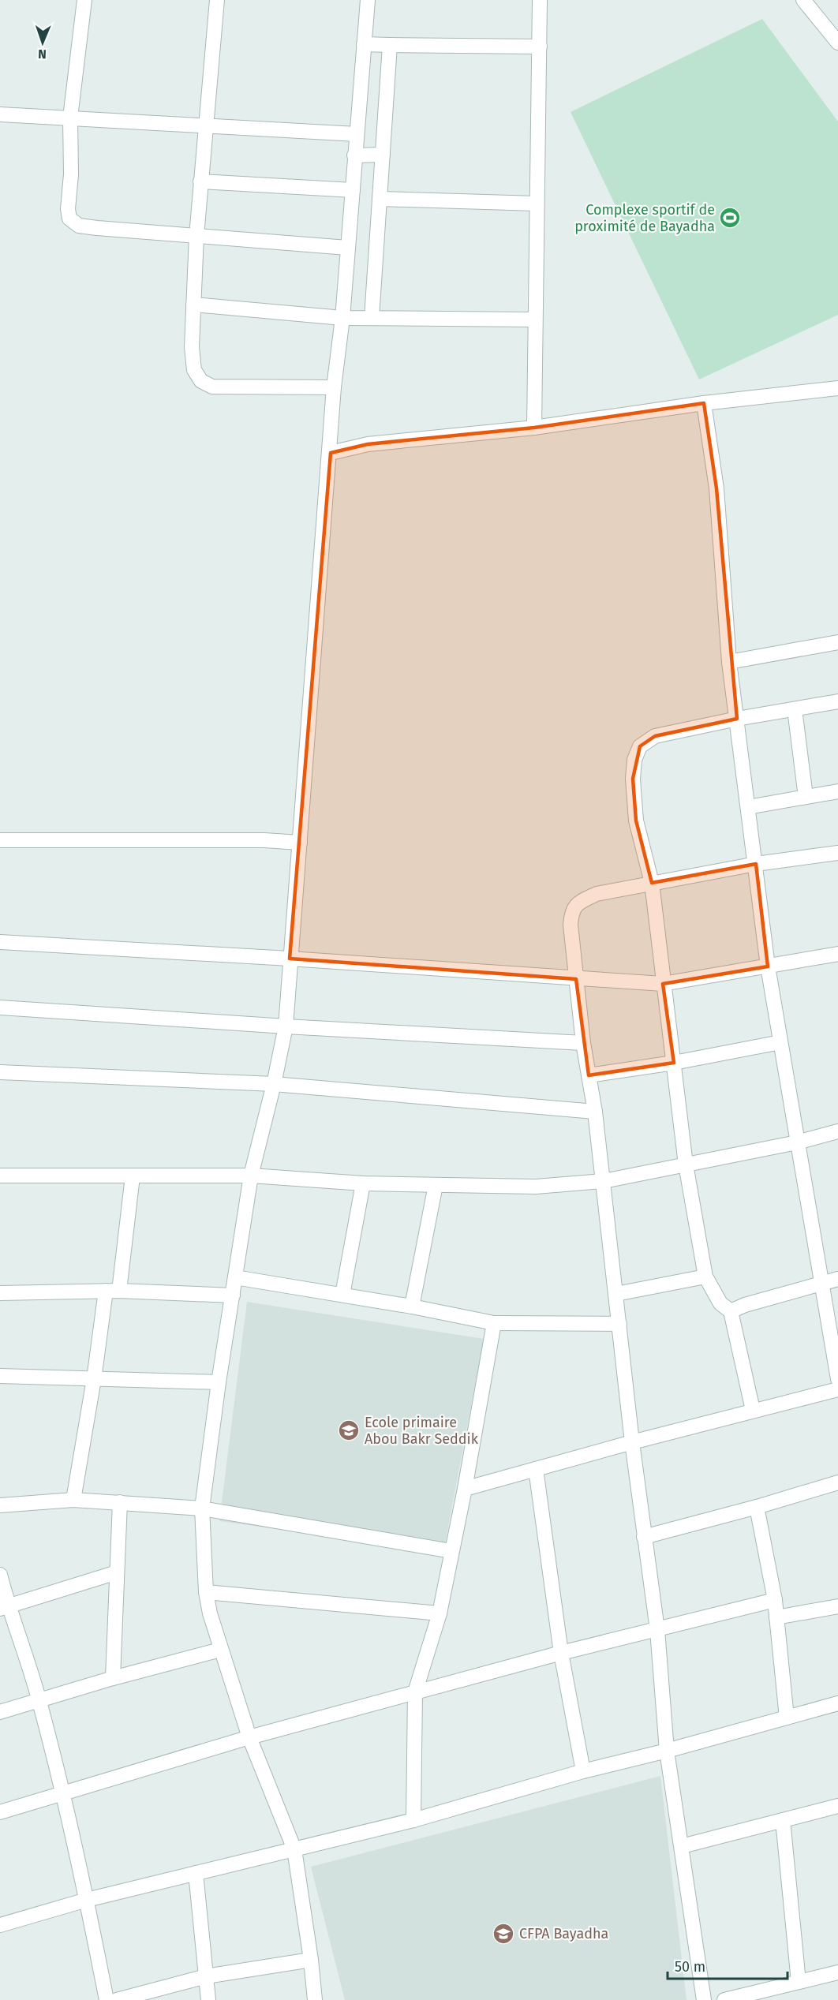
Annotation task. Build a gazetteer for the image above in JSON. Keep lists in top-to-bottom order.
{
  "places": {
    "sports": ["Complexe sportif de proximité de Bayadha"],
    "school or university": ["Ecole primaire Abou Bakr Seddik", "CFPA Bayadha"]
  },
  "scale_bar": "50 m",
  "north": "bottom"
}
